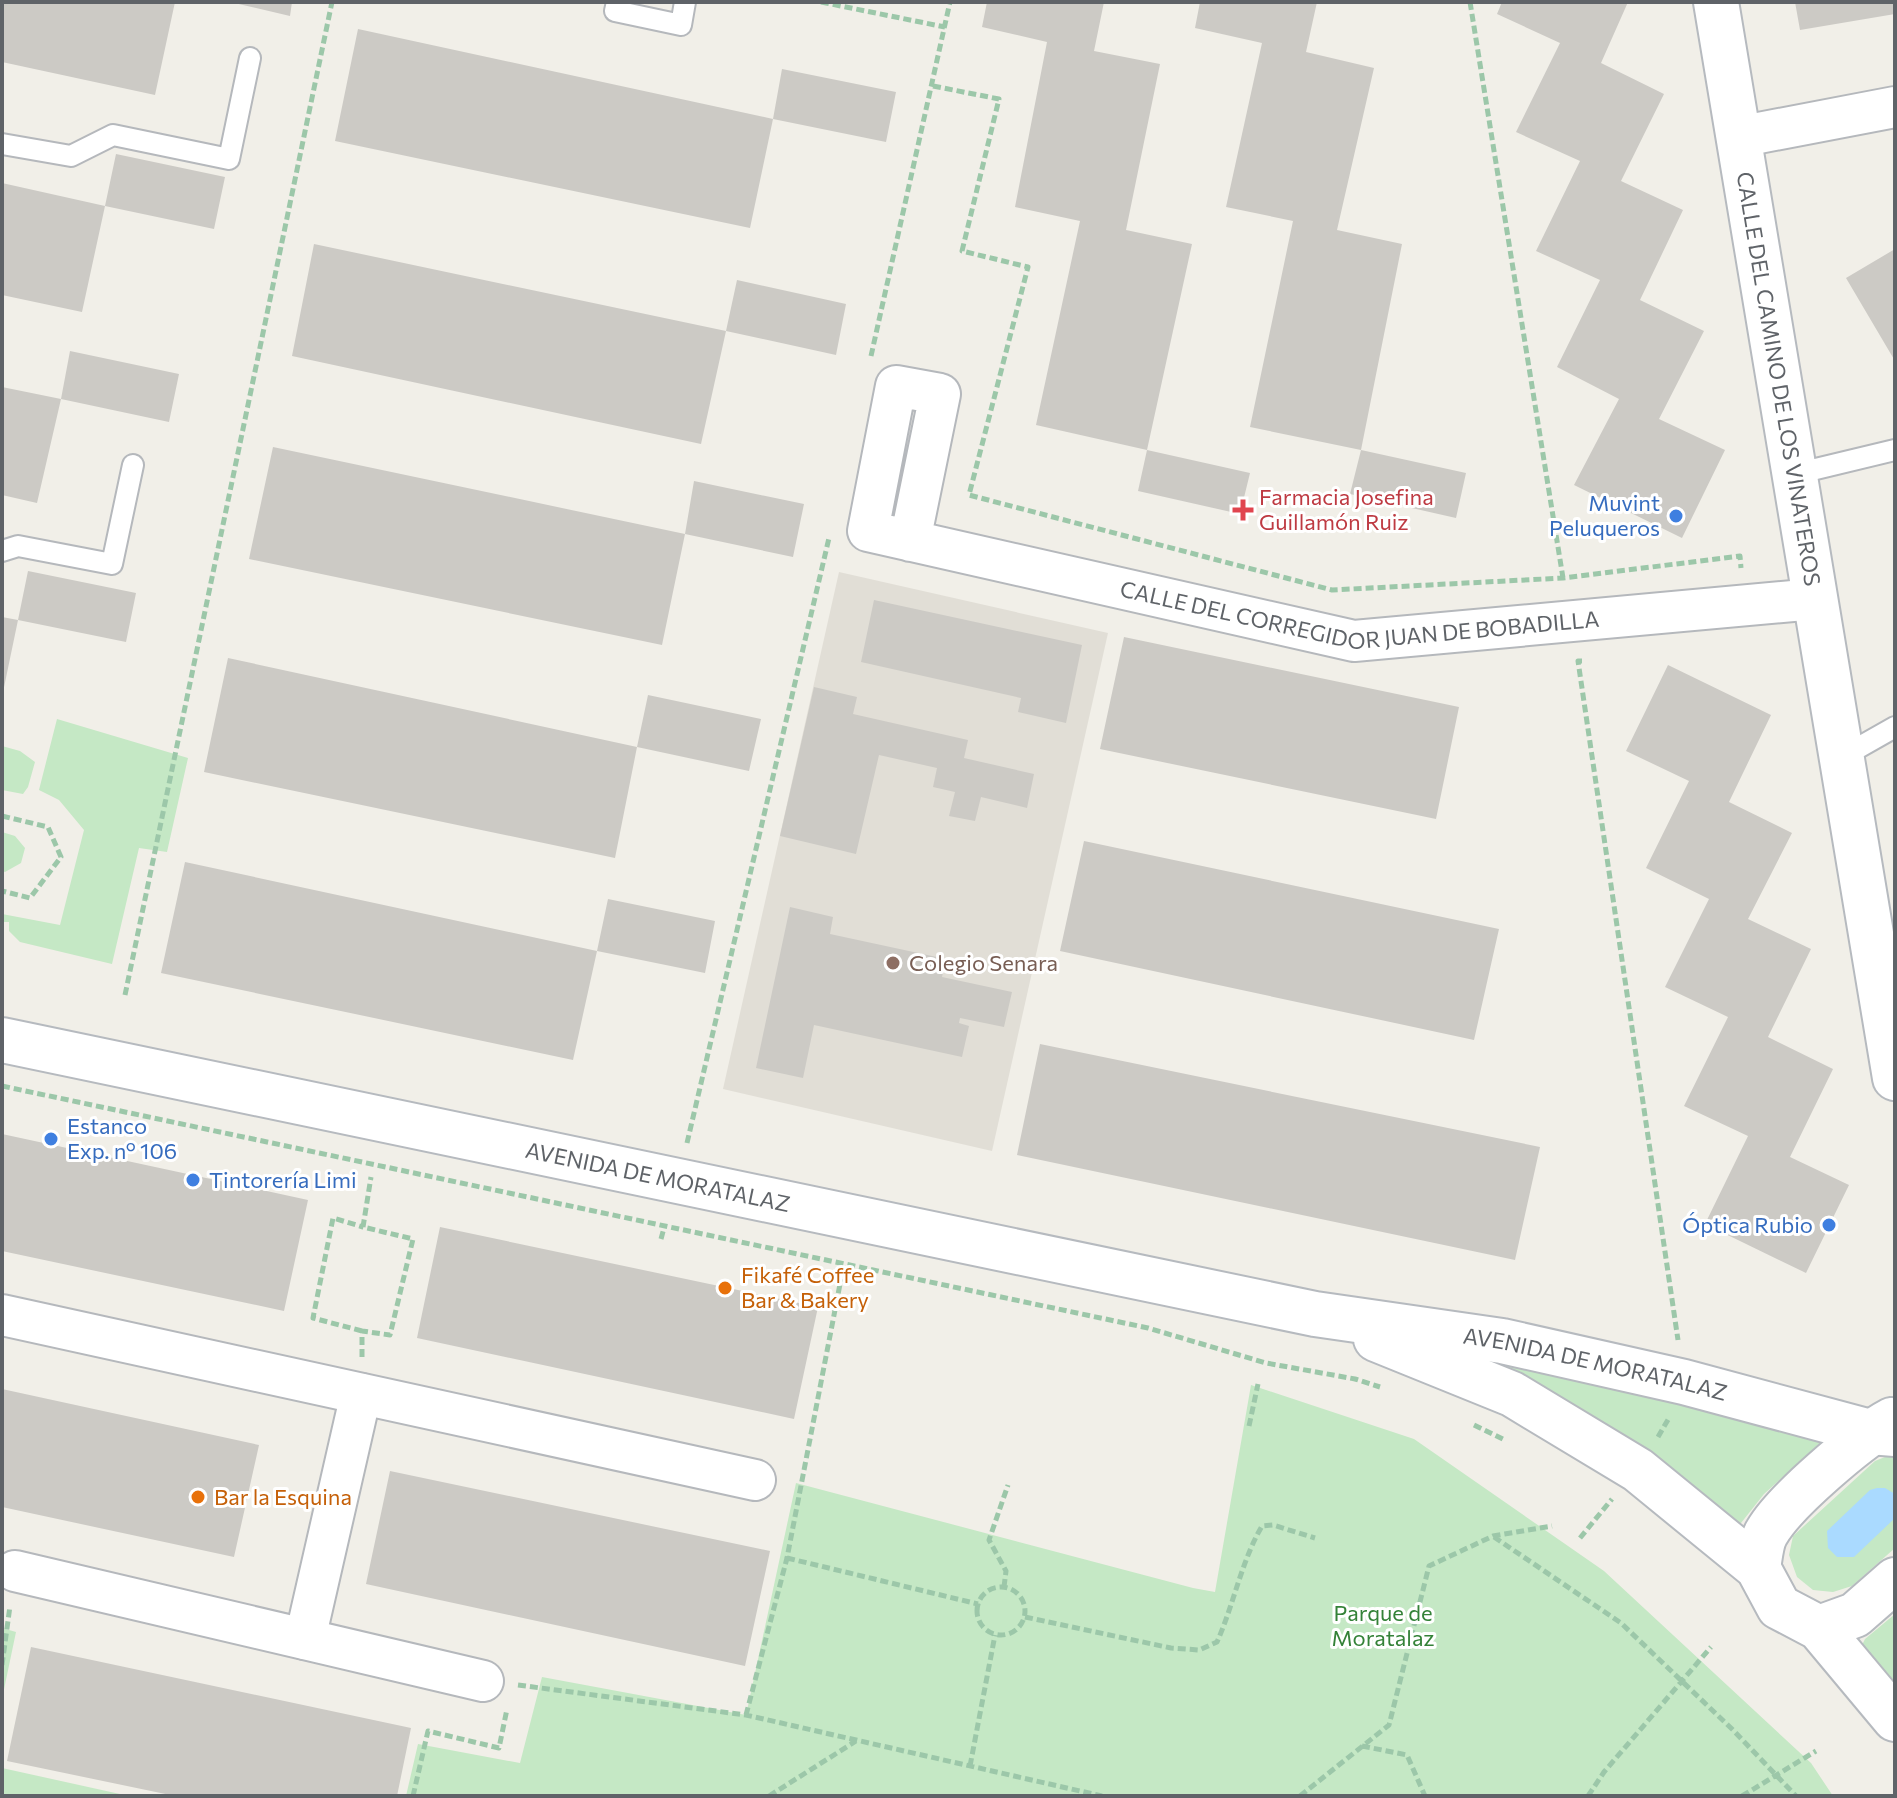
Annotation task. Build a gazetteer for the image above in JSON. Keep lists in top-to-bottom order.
{
  "streets": {
    "main road": ["CALLE DEL CAMINO DE LOS VINATEROS", "AVENIDA DE MORATALAZ"],
    "street": ["CALLE DEL CORREGIDOR JUAN DE BOBADILLA"]
  },
  "crossings": [
    ["CALLE DEL CAMINO DE LOS VINATEROS", "CALLE DEL CORREGIDOR JUAN DE BOBADILLA"]
  ],
  "parks": ["Parque de Moratalaz"],
  "places": {
    "health": ["Farmacia Josefina Guillamón Ruiz"],
    "other": [
      "Muvint Peluqueros",
      "Colegio Senara",
      "Estanco Exp. nº 106",
      "Tintorería Limi",
      "Óptica Rubio",
      "Fikafé Coffee Bar & Bakery",
      "Bar la Esquina"
    ]
  }
}
